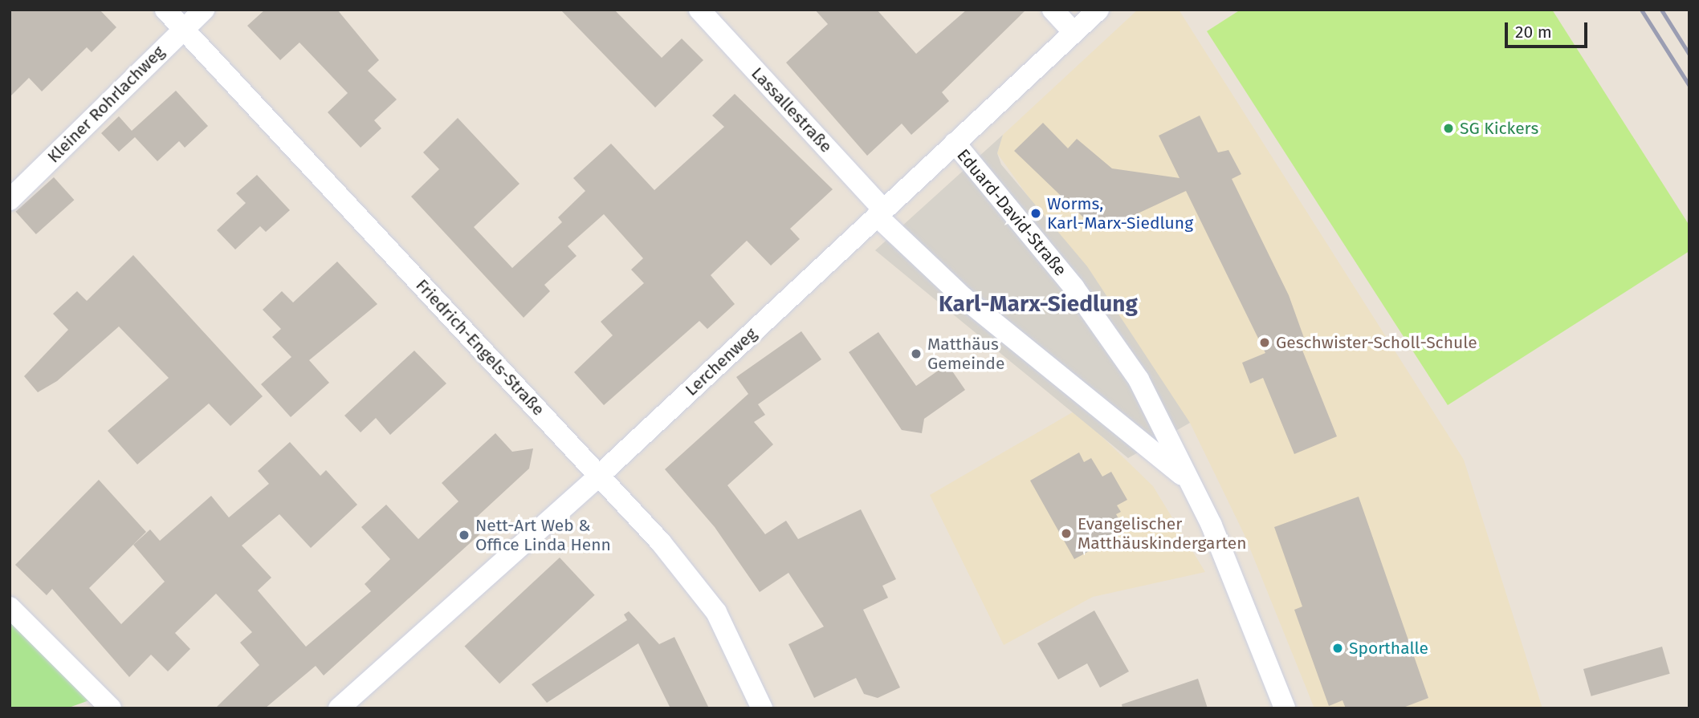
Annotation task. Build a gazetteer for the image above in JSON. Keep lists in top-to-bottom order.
{
  "streets": {
    "street": [
      "Kleiner Rohrlachweg",
      "Lassallestraße",
      "Eduard-David-Straße",
      "Friedrich-Engels-Straße",
      "Lerchenweg"
    ]
  },
  "crossings": [
    ["Kleiner Rohrlachweg", "Friedrich-Engels-Straße"],
    ["Lassallestraße", "Eduard-David-Straße"],
    ["Lassallestraße", "Lerchenweg"],
    ["Eduard-David-Straße", "Lerchenweg"],
    ["Friedrich-Engels-Straße", "Lerchenweg"]
  ],
  "districts": ["Karl-Marx-Siedlung"],
  "places": [
    "SG Kickers",
    "Worms, Karl-Marx-Siedlung",
    "Geschwister-Scholl-Schule",
    "Matthäus Gemeinde",
    "Evangelischer Matthäuskindergarten",
    "Nett-Art Web & Office Linda Henn",
    "Sporthalle"
  ],
  "scale_bar": "20 m"
}
